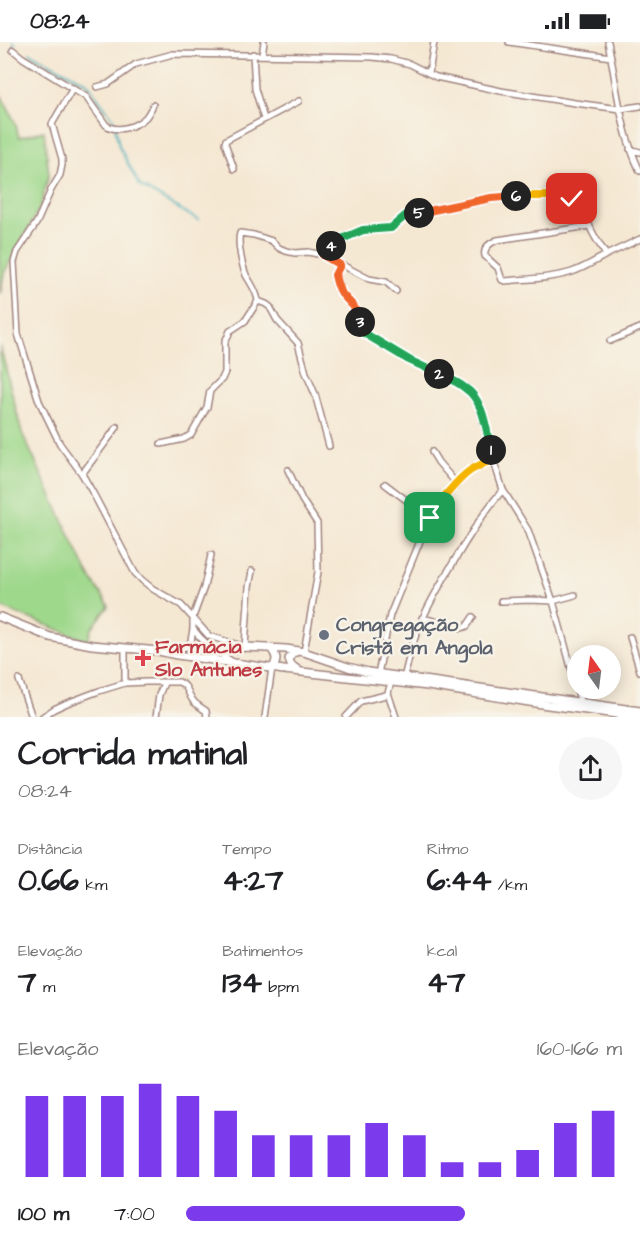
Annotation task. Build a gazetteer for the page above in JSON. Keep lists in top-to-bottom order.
{
  "places": {
    "other": ["Congregação Cristã em Angola"],
    "health": ["Farmácia Slo Antunes"]
  },
  "north": "top",
  "page": {
    "status": "08:24",
    "pins": [
      "6",
      "5",
      "4",
      "3",
      "2",
      "1"
    ],
    "heading": ["Corrida matinal", "08:24"],
    "stats": [
      ["Distância", "0.66 km"],
      ["Tempo", "4:27"],
      ["Ritmo", "6:44 /km"],
      ["Elevação", "7 m"],
      ["Batimentos", "134 bpm"],
      ["kcal", "47"]
    ],
    "chart": ["Elevação", "160–166 m"],
    "list": [
      {
        "name": "100 m",
        "note": "7:00"
      }
    ]
  }
}
